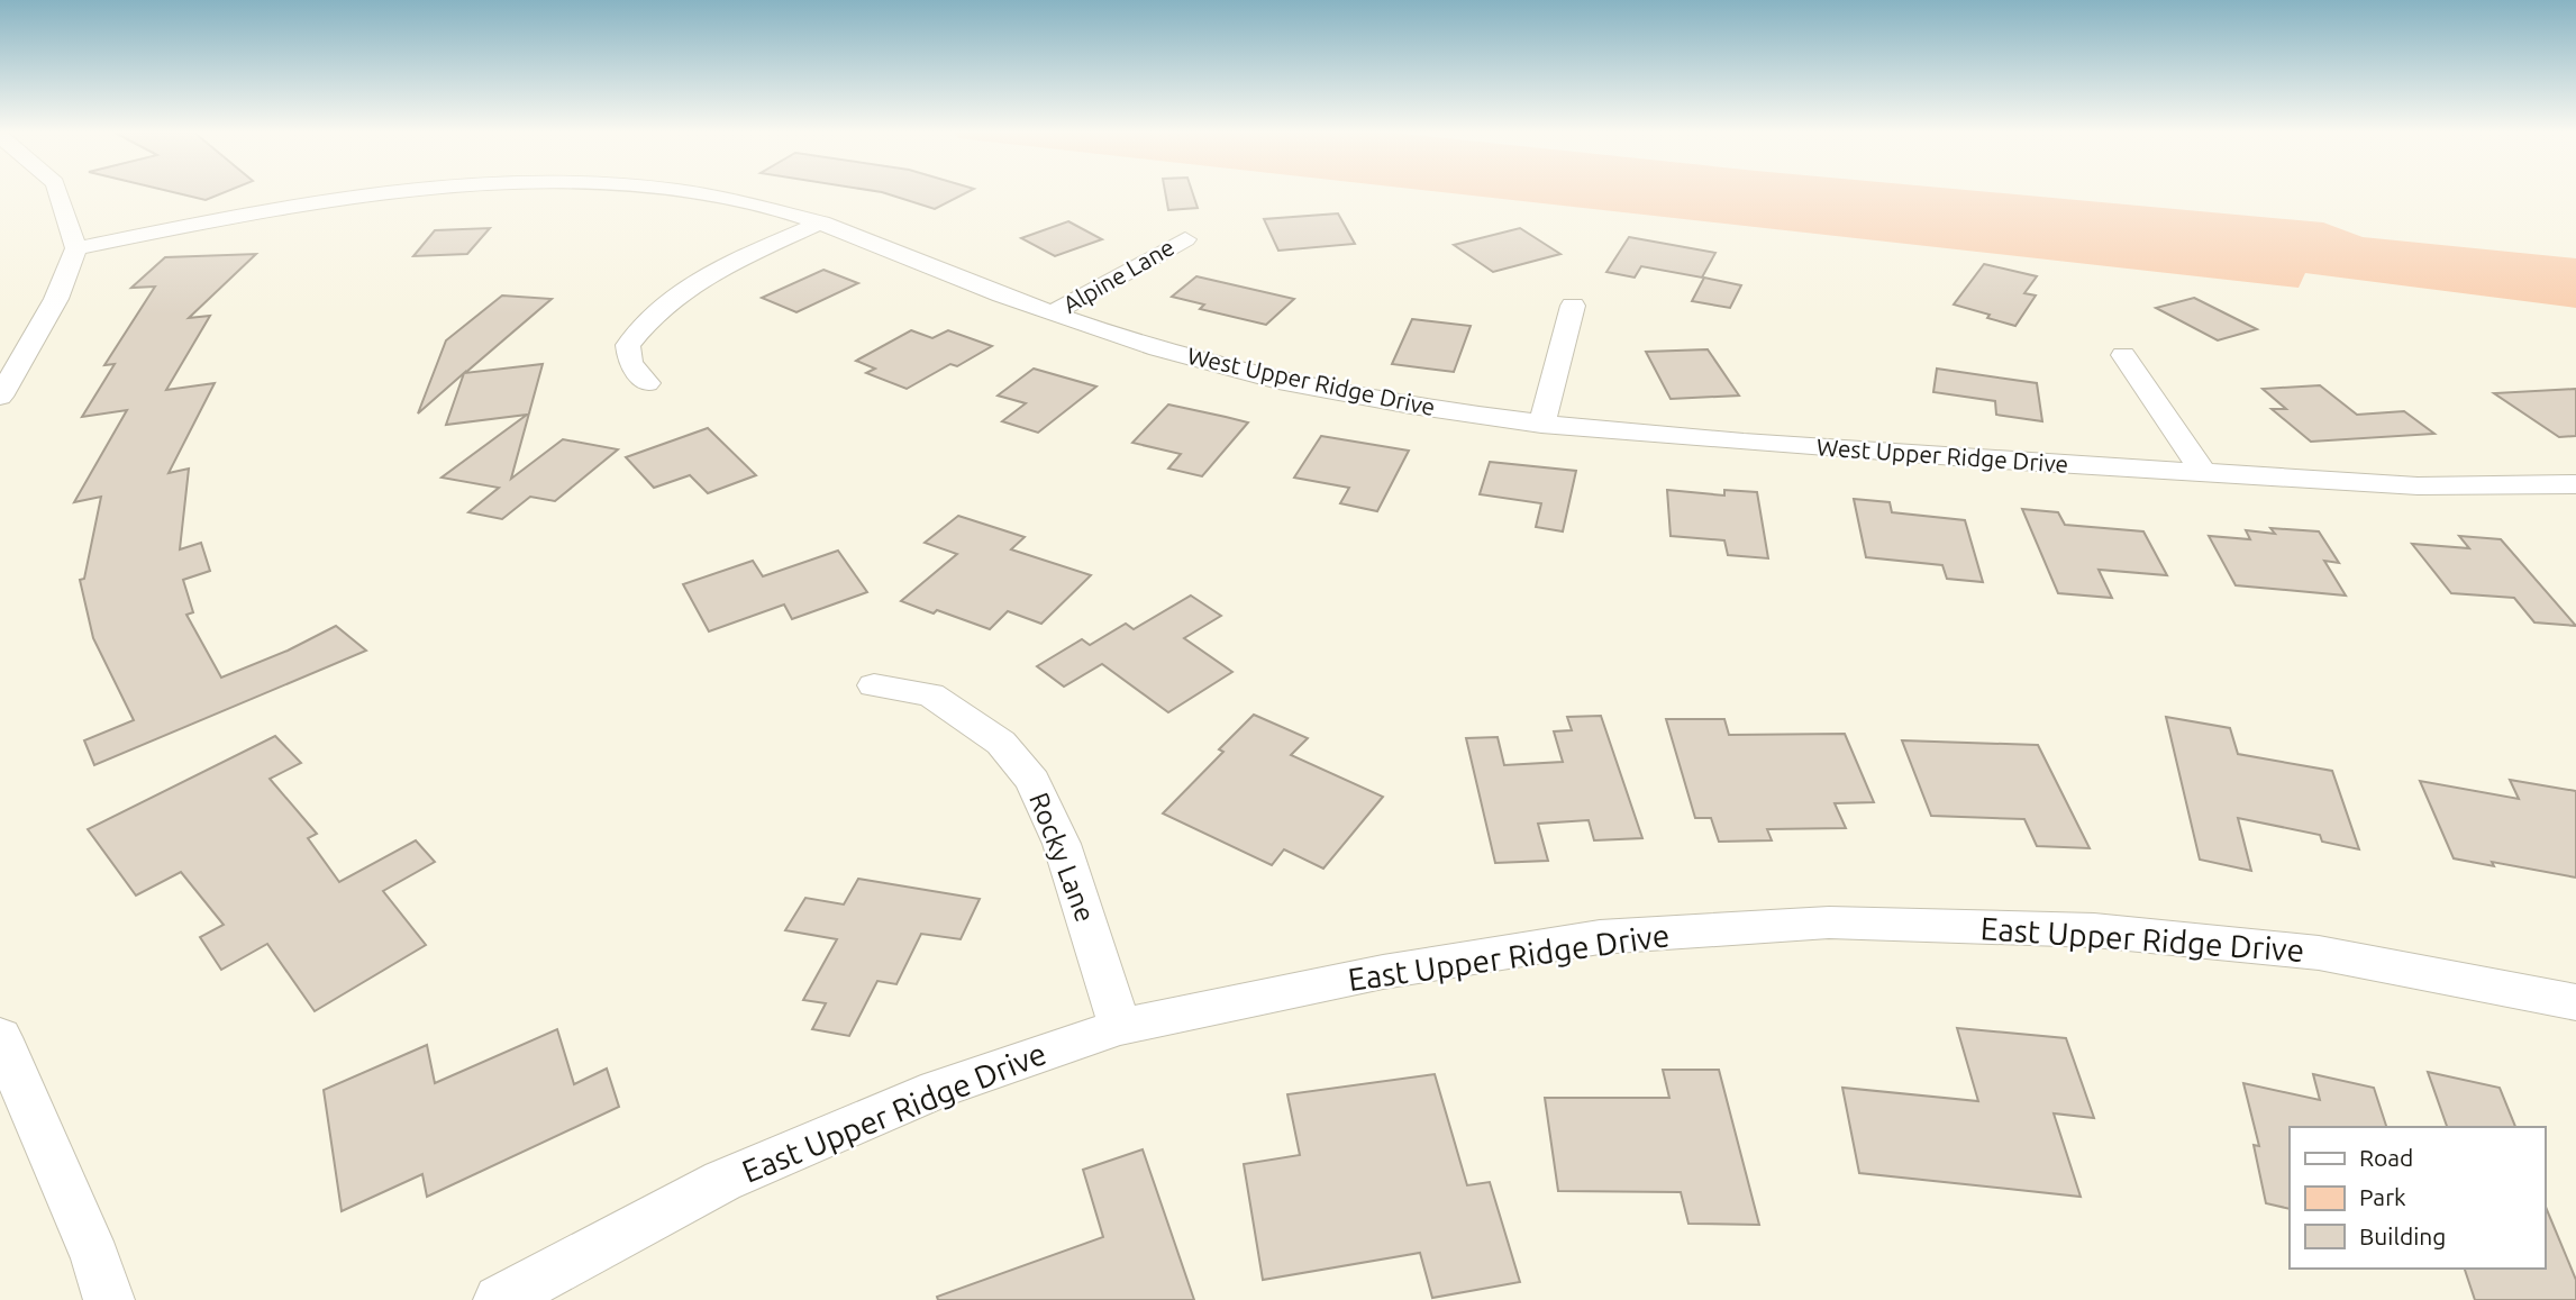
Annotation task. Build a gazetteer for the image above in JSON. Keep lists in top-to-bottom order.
{
  "streets": {
    "street": [
      "Alpine Lane",
      "West Upper Ridge Drive",
      "Rocky Lane",
      "East Upper Ridge Drive"
    ]
  },
  "crossings": [
    ["Alpine Lane", "West Upper Ridge Drive"],
    ["Rocky Lane", "East Upper Ridge Drive"]
  ],
  "legend": ["Road", "Park", "Building"]
}
